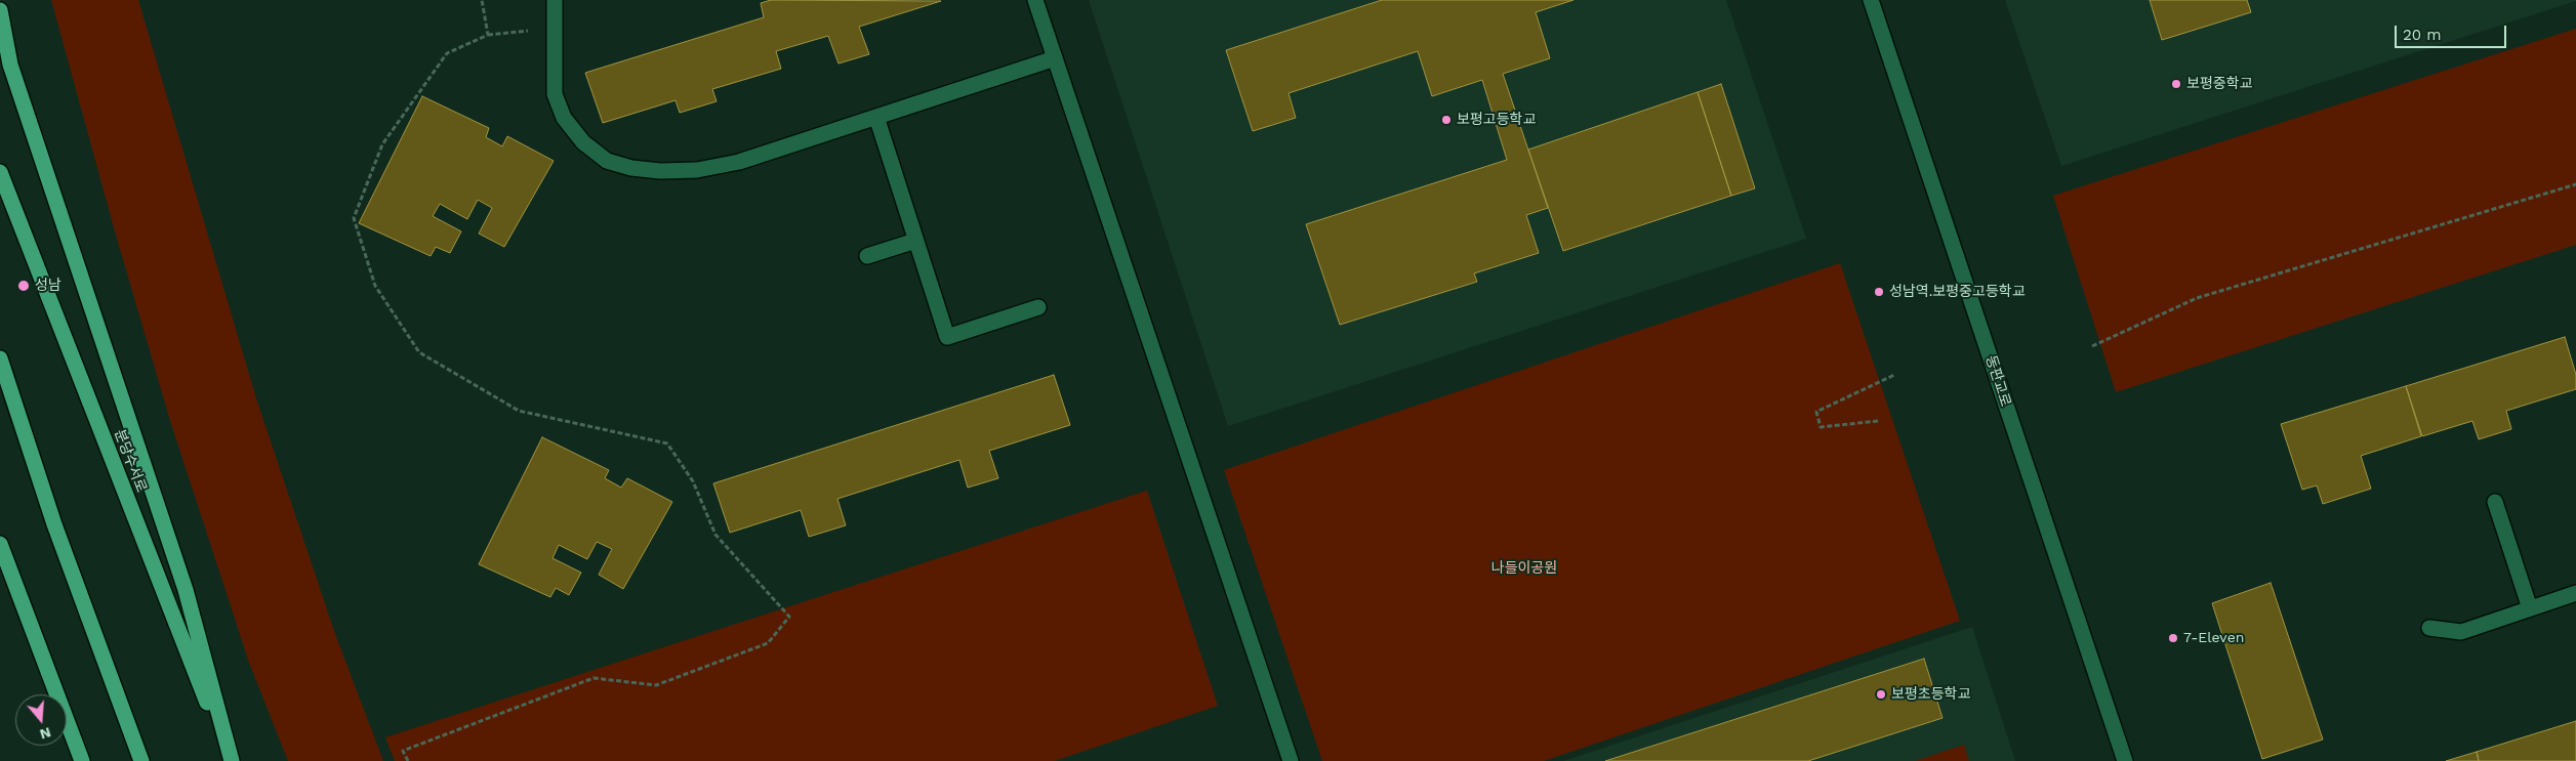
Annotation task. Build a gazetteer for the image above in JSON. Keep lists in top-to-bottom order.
{
  "streets": {
    "highway": ["분당수서로"],
    "street": ["동판교로"]
  },
  "parks": ["나들이공원"],
  "places": [
    "보평중학교",
    "보평고등학교",
    "성남",
    "성남역.보평중고등학교",
    "7-Eleven",
    "보평초등학교"
  ],
  "scale_bar": "20 m",
  "north": "bottom"
}
